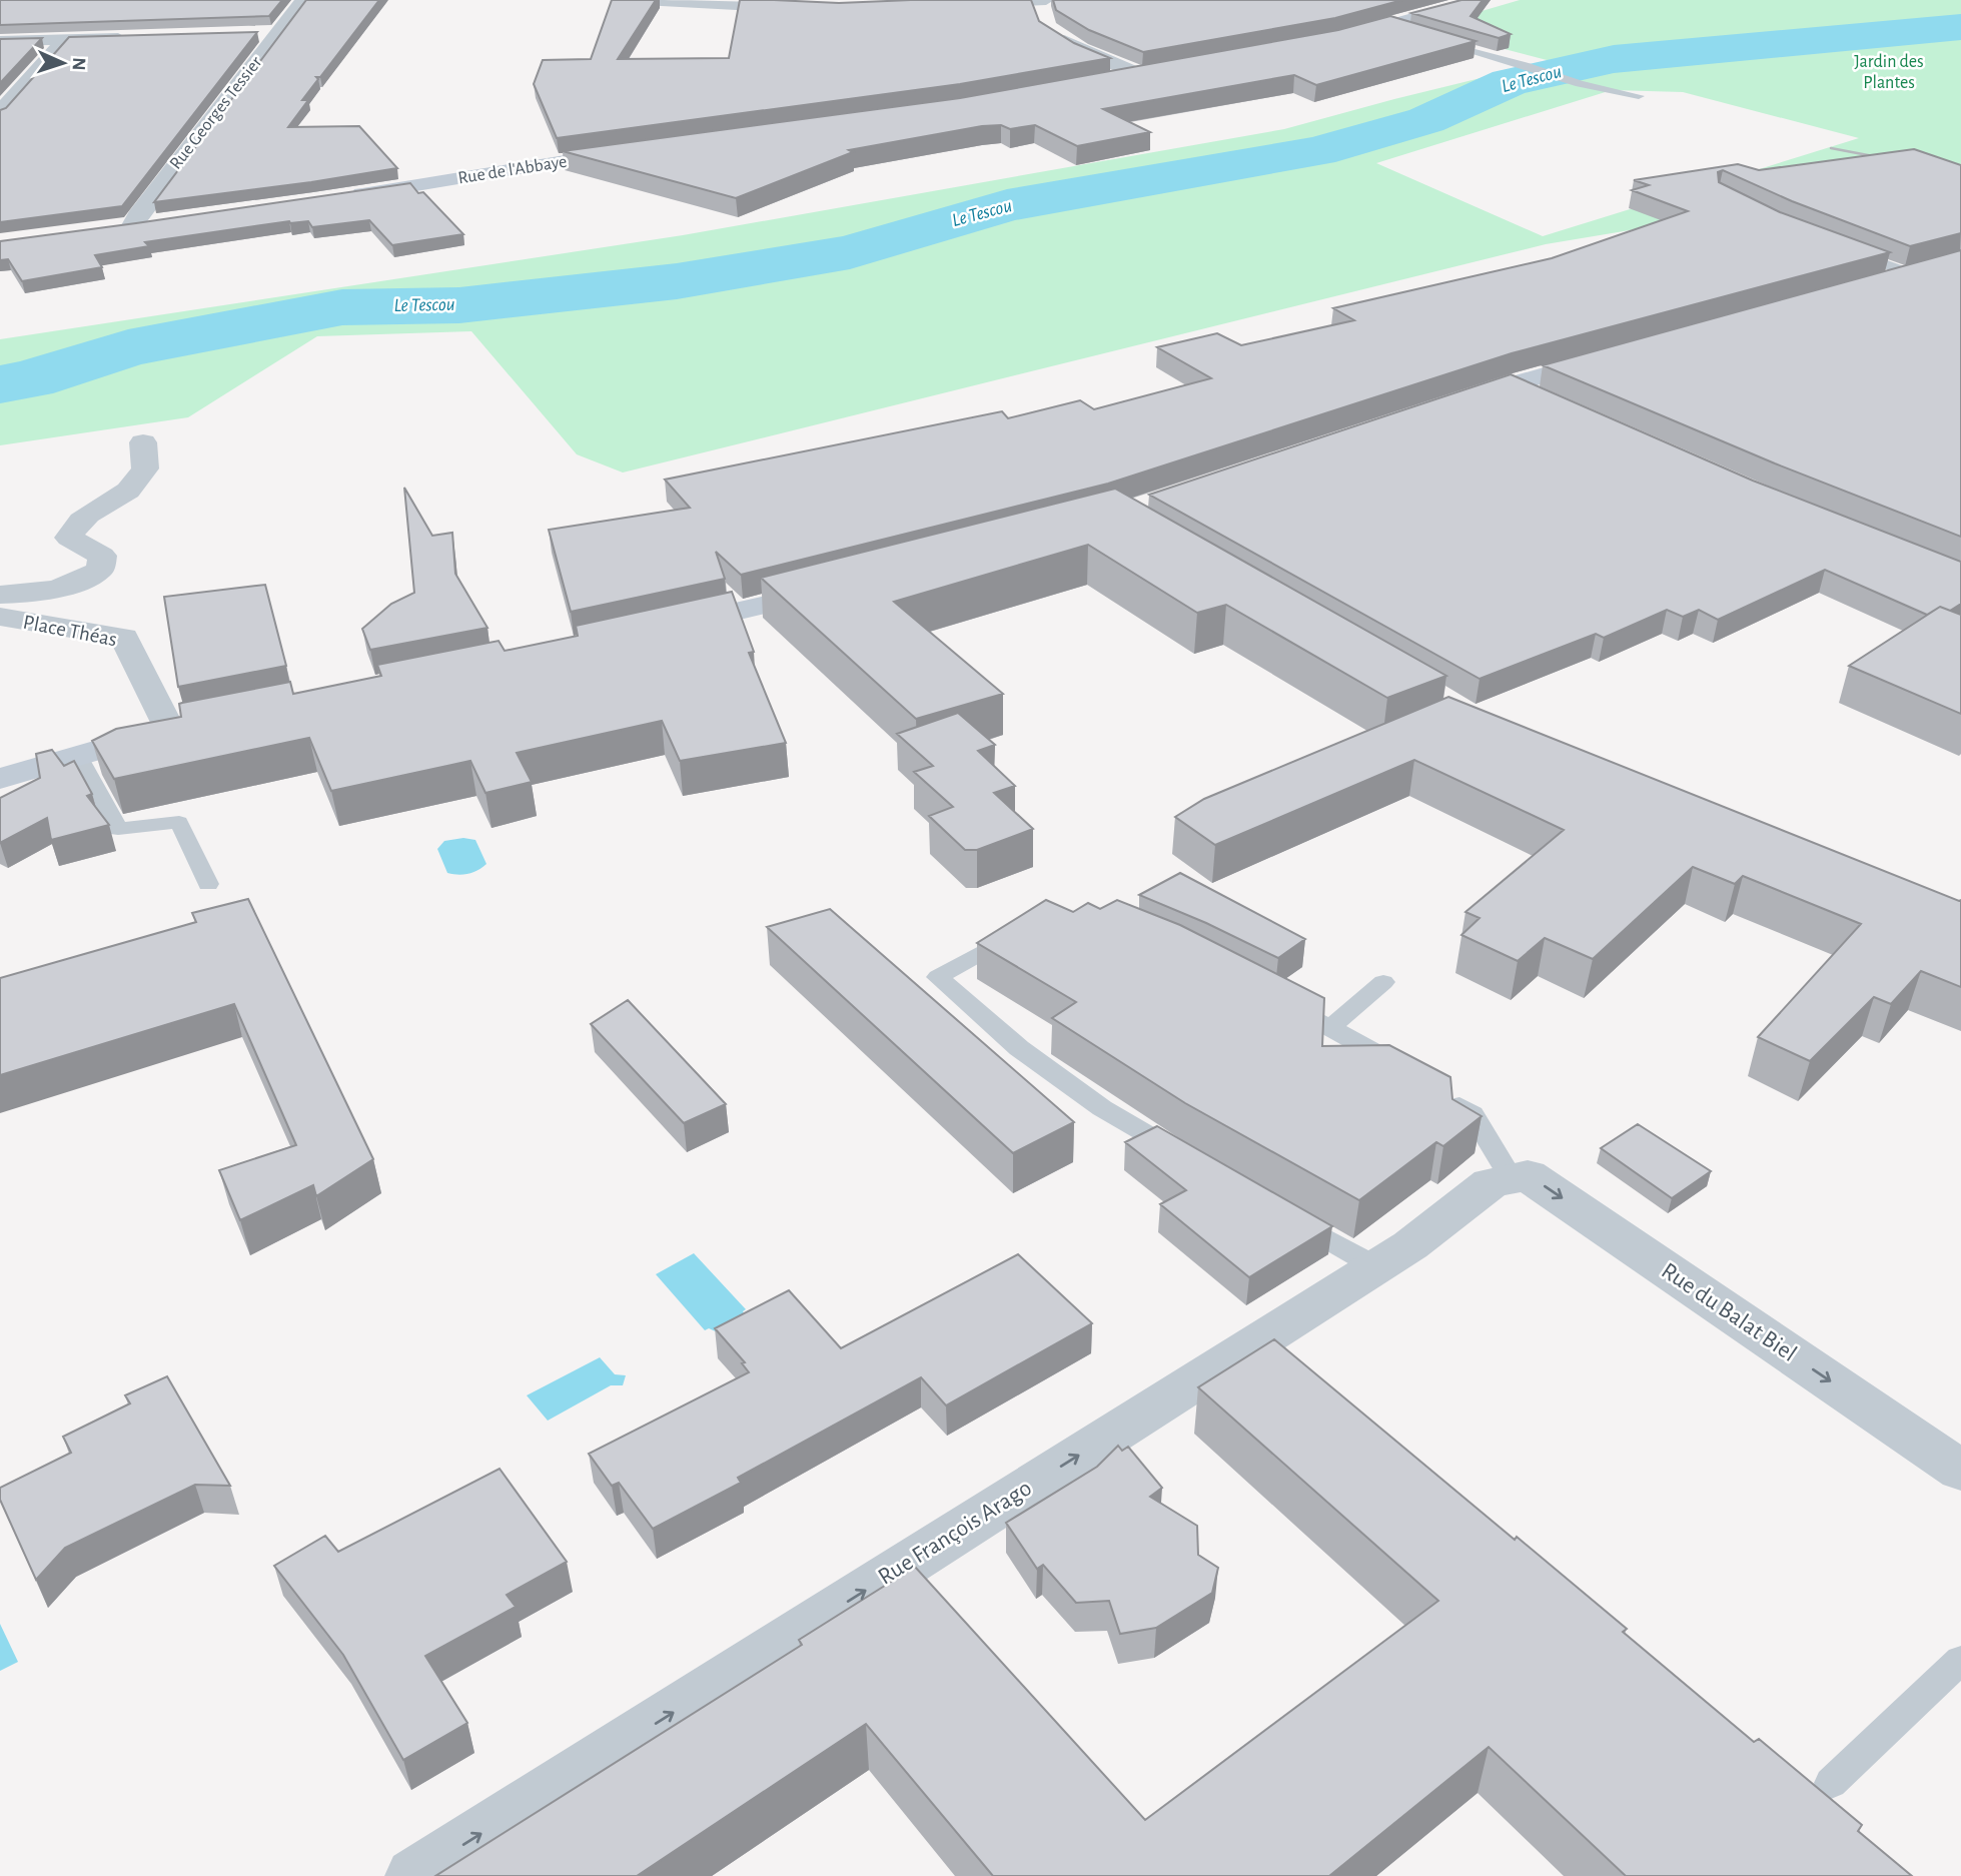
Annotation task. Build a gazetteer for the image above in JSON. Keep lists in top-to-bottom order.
{
  "streets": {
    "main road": ["Rue de l'Abbaye"],
    "street": [
      "Rue Georges Tessier",
      "Place Théas",
      "Rue du Balat Biel",
      "Rue François Arago"
    ]
  },
  "crossings": [
    ["Rue du Balat Biel", "Rue François Arago"]
  ],
  "one_way": ["Rue du Balat Biel", "Rue François Arago"],
  "water": ["Le Tescou"],
  "parks": ["Jardin des Plantes"],
  "north": "right"
}
